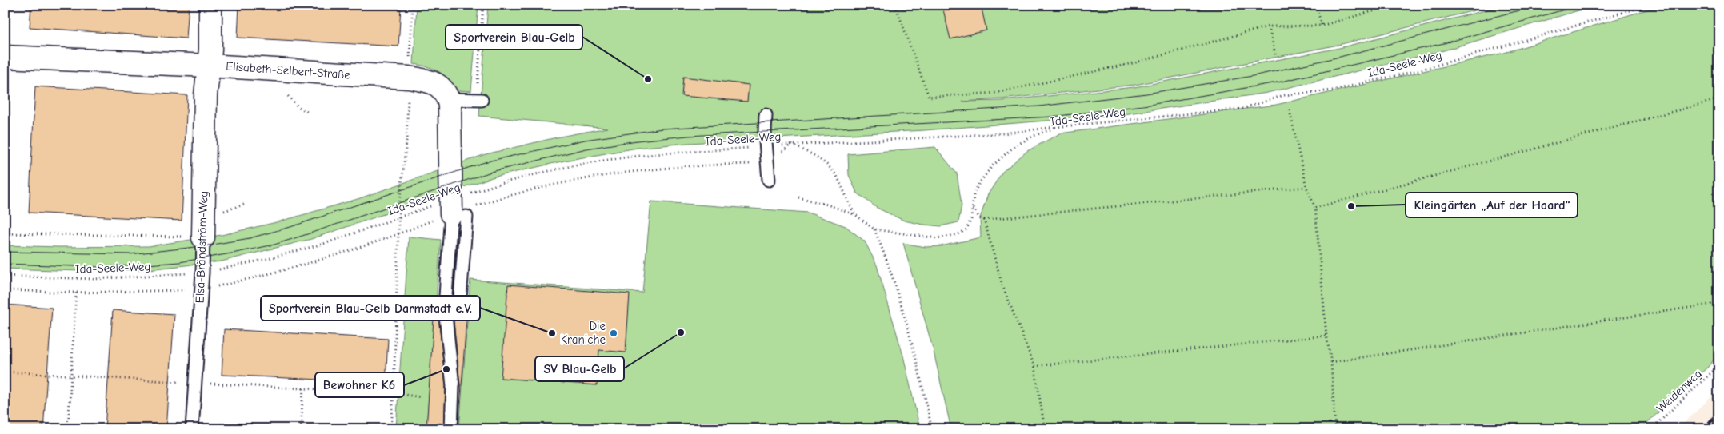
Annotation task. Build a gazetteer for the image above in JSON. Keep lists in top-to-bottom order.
{
  "streets": {
    "street": ["Elisabeth-Selbert-Straße", "Elsa-Brändström-Weg"],
    "path": ["Ida-Seele-Weg", "Weidenweg"]
  },
  "crossings": [
    ["Ida-Seele-Weg", "Elsa-Brändström-Weg"],
    ["Elisabeth-Selbert-Straße", "Elsa-Brändström-Weg"]
  ],
  "places": [
    "Sportverein Blau-Gelb",
    "Kleingärten „Auf der Haard“",
    "SV Blau-Gelb",
    "Sportverein Blau-Gelb Darmstadt e.V.",
    "Die Kraniche",
    "Bewohner K6"
  ]
}
